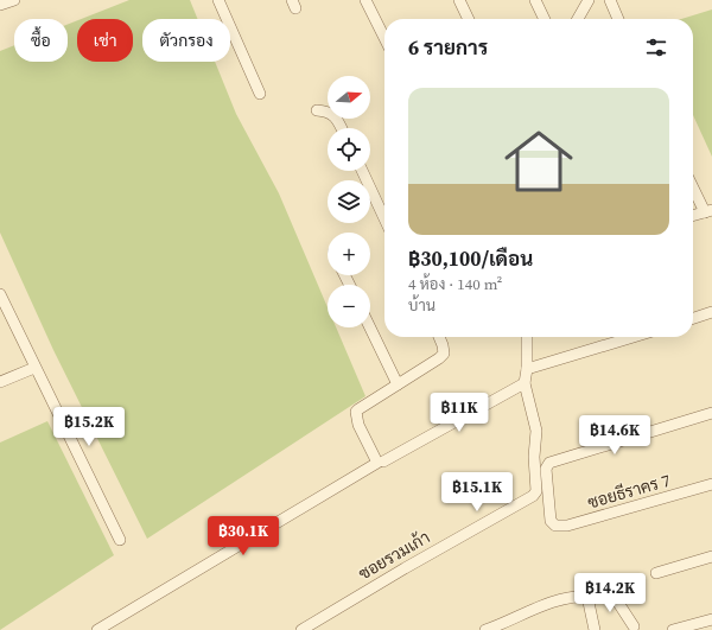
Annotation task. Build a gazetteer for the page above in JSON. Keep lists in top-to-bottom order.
{
  "streets": {
    "street": ["ซอยธีราคร 7", "ซอยรวมเก้า"]
  },
  "north": "right",
  "page": {
    "chip": ["ซื้อ", "เช่า", "ตัวกรอง"],
    "heading": "6 รายการ",
    "map_buttons": ["+", "−"],
    "list": [
      {
        "name": "฿30,100/เดือน",
        "note": "4 ห้อง · 140 m² · บ้าน"
      }
    ],
    "price": [
      "฿11K",
      "฿15.2K",
      "฿14.6K",
      "฿15.1K",
      "฿30.1K",
      "฿14.2K"
    ]
  }
}
